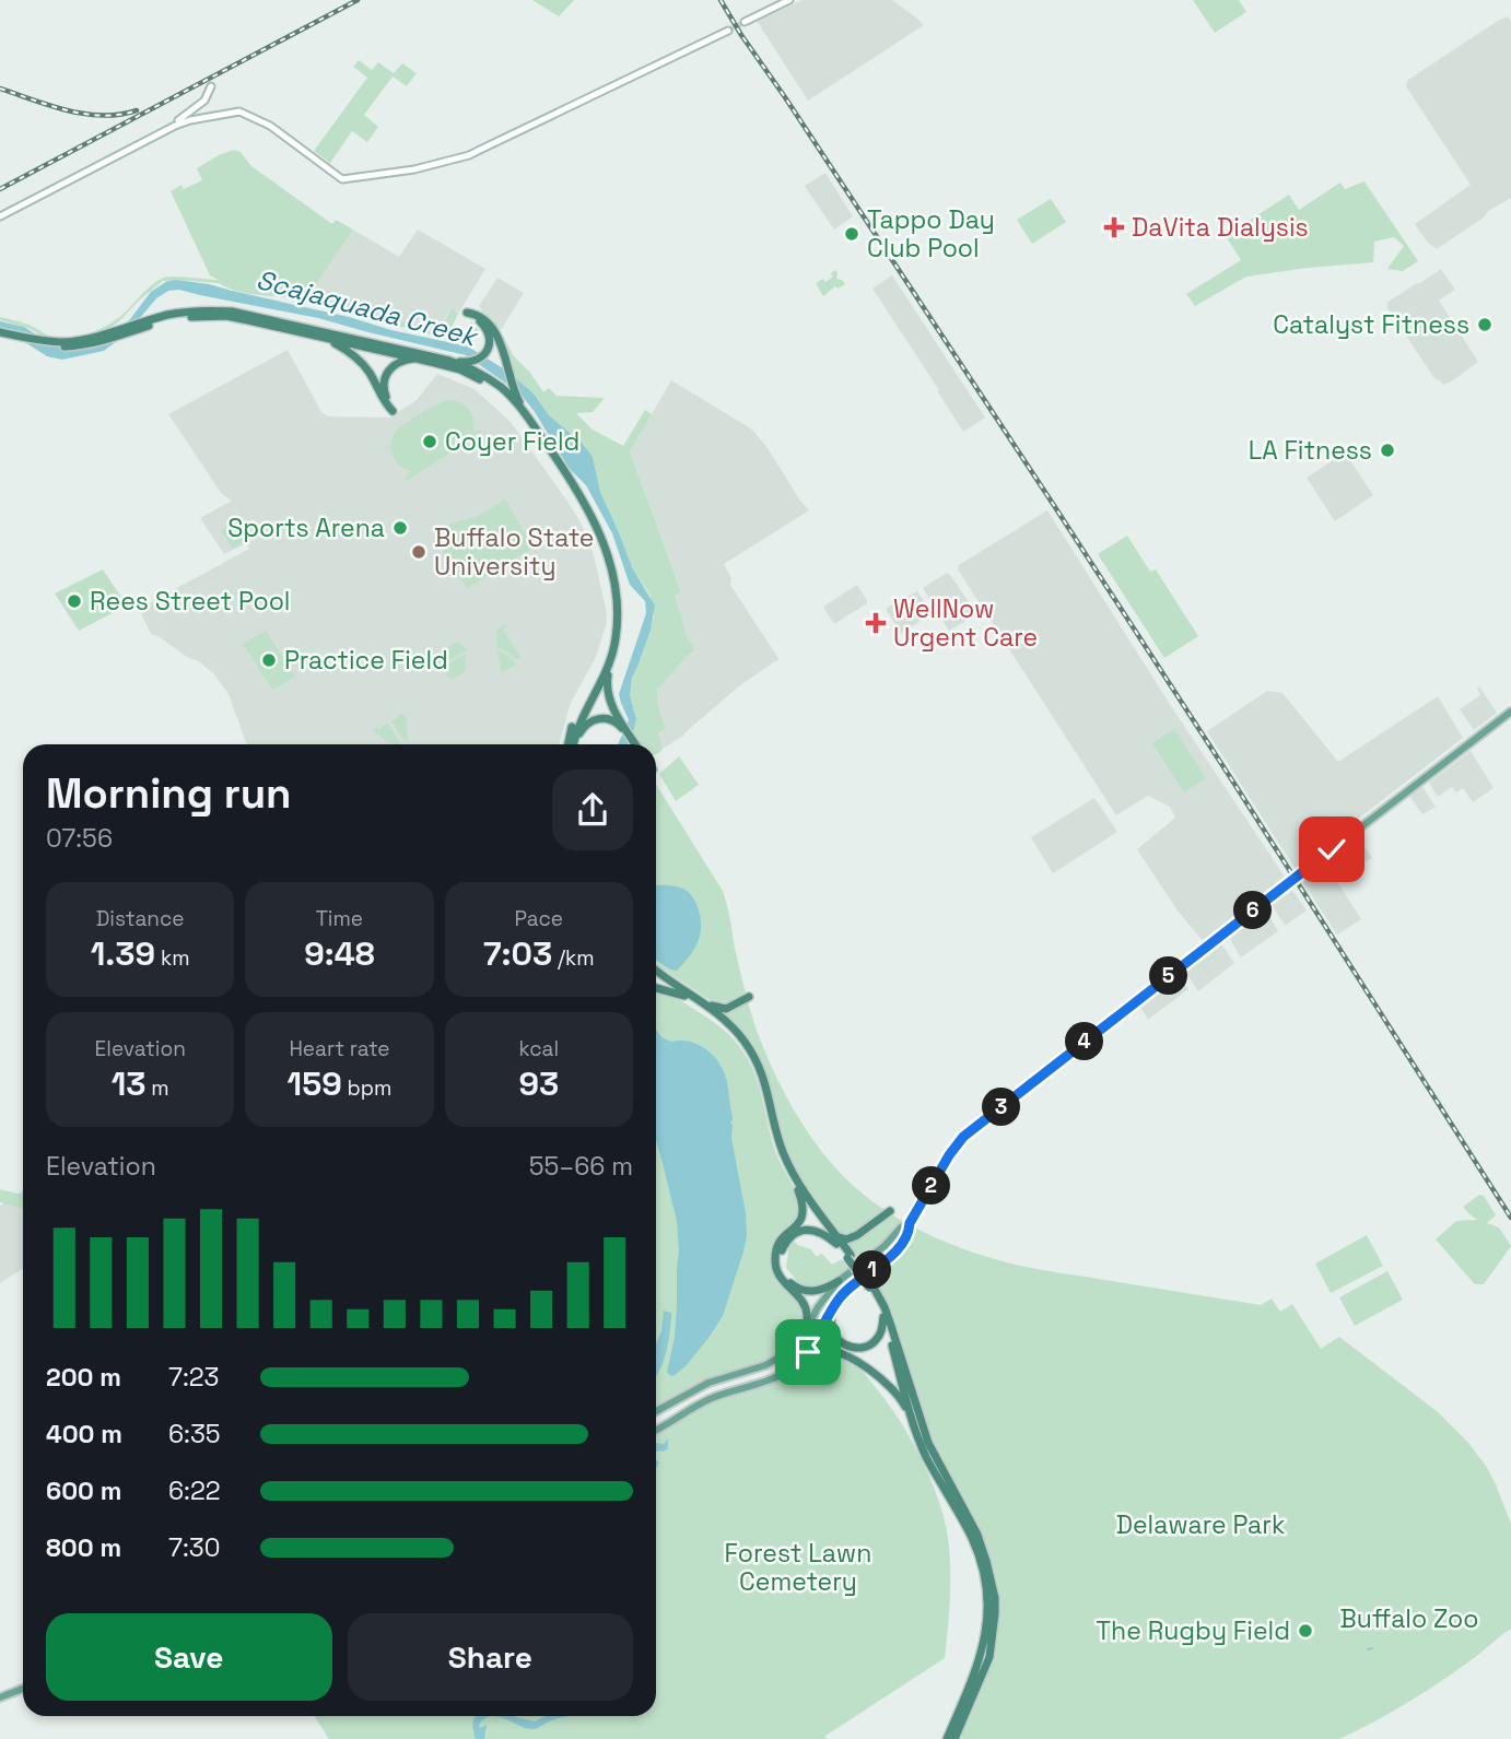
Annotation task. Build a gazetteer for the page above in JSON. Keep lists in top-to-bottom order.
{
  "water": ["Scajaquada Creek"],
  "parks": ["Delaware Park", "Forest Lawn Cemetery", "Buffalo Zoo"],
  "places": {
    "health": ["DaVita Dialysis", "WellNow Urgent Care"],
    "other": [
      "Tappo Day Club Pool",
      "Catalyst Fitness",
      "Coyer Field",
      "LA Fitness",
      "Sports Arena",
      "Buffalo State University",
      "Rees Street Pool",
      "Practice Field",
      "The Rugby Field"
    ]
  },
  "page": {
    "heading": ["Morning run", "07:56"],
    "stats": [
      ["Distance", "1.39 km"],
      ["Time", "9:48"],
      ["Pace", "7:03 /km"],
      ["Elevation", "13 m"],
      ["Heart rate", "159 bpm"],
      ["kcal", "93"]
    ],
    "pins": [
      "6",
      "5",
      "4",
      "3",
      "2",
      "1"
    ],
    "chart": ["Elevation", "55–66 m"],
    "list": [
      {
        "name": "200 m",
        "note": "7:23"
      },
      {
        "name": "400 m",
        "note": "6:35"
      },
      {
        "name": "600 m",
        "note": "6:22"
      },
      {
        "name": "800 m",
        "note": "7:30"
      }
    ],
    "buttons": ["Save", "Share"]
  }
}
